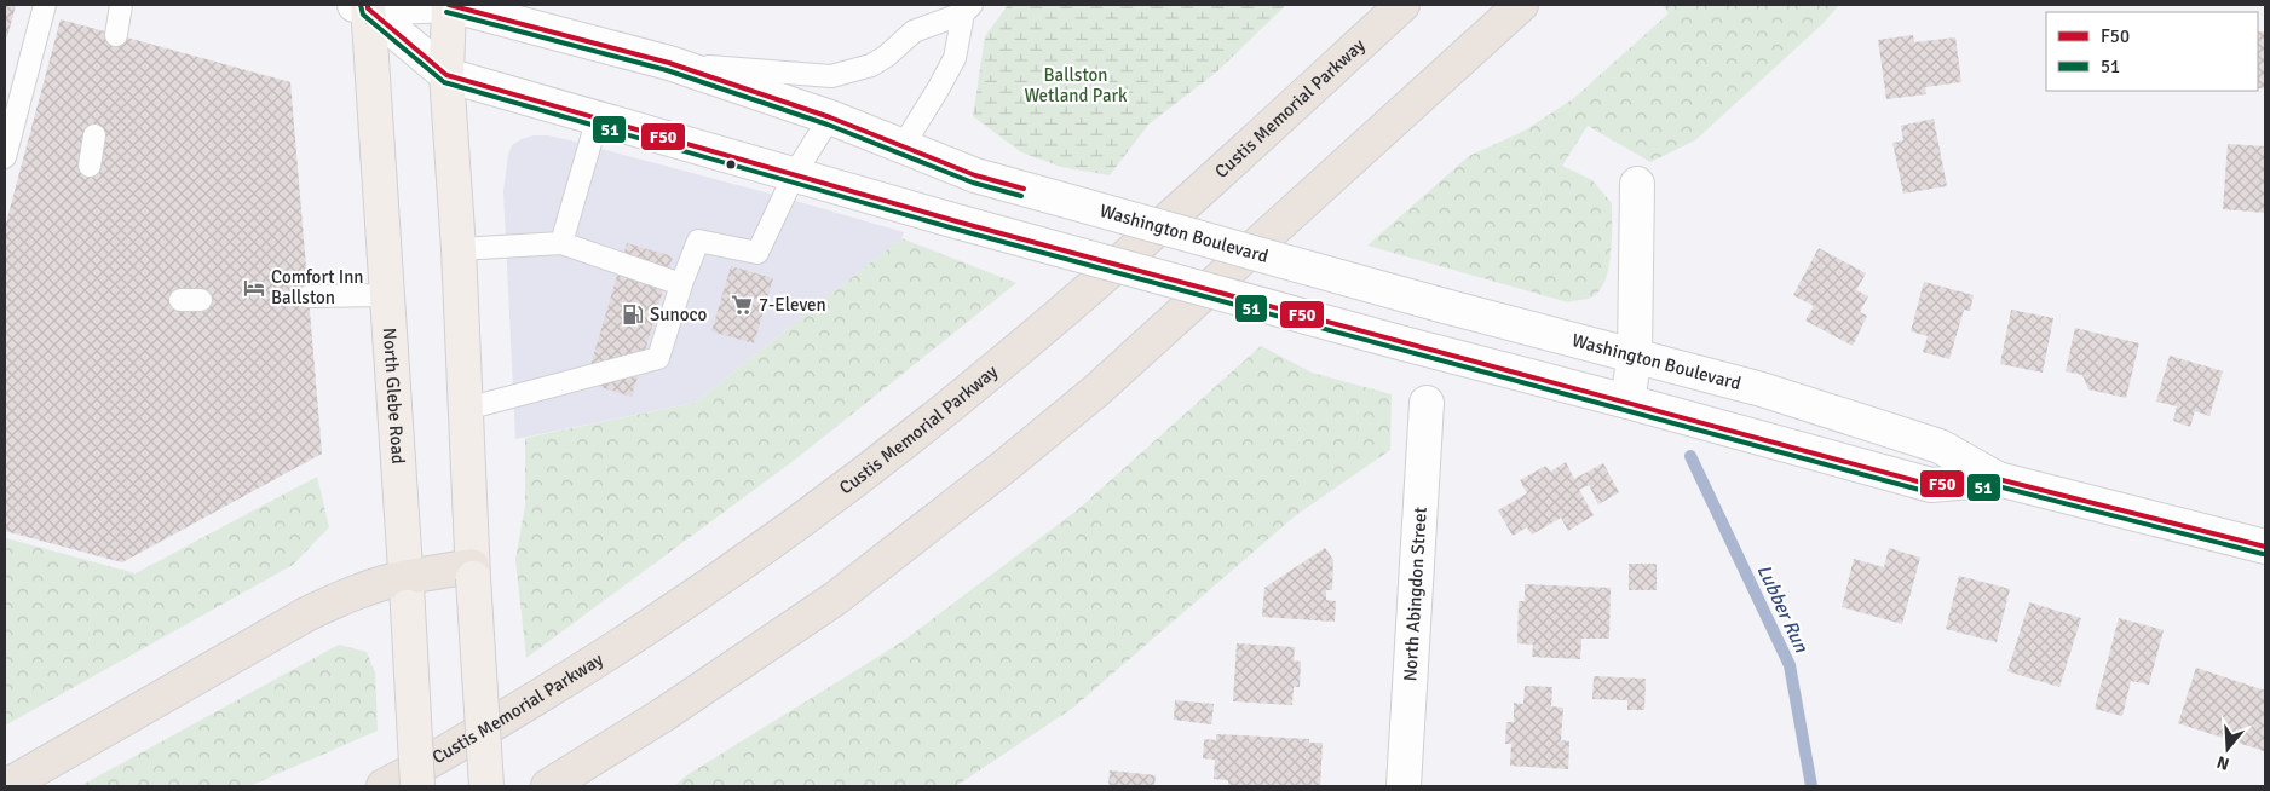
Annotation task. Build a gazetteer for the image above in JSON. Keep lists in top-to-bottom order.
{
  "streets": {
    "highway": ["Custis Memorial Parkway"],
    "main road": ["Washington Boulevard", "North Glebe Road", "North Abingdon Street"]
  },
  "crossings": [
    ["Washington Boulevard", "North Glebe Road"]
  ],
  "water": ["Lubber Run"],
  "parks": ["Ballston Wetland Park"],
  "places": {
    "hotel": ["Comfort Inn Ballston"],
    "supermarket": ["7-Eleven"],
    "fuel station": ["Sunoco"]
  },
  "lines": ["transit line F50", "transit line 51"],
  "legend": ["F50", "51"],
  "north": "bottom"
}
